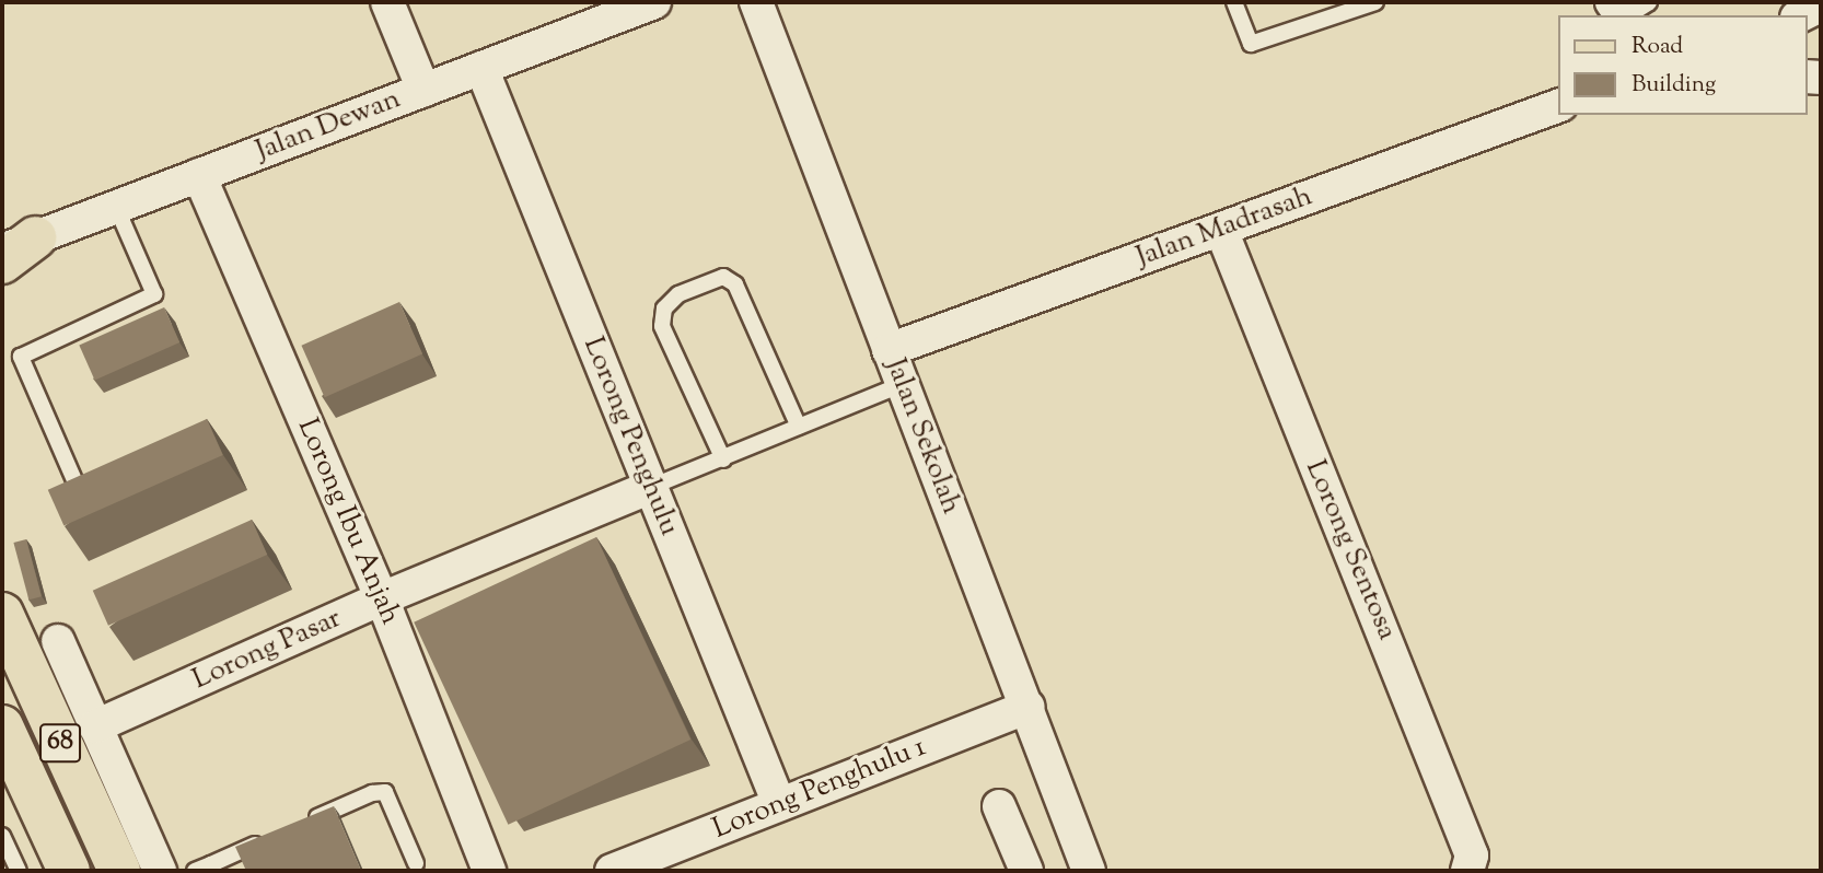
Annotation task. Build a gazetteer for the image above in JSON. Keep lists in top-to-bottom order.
{
  "streets": {
    "main road": ["68"],
    "street": [
      "Jalan Dewan",
      "Jalan Madrasah",
      "Lorong Penghulu",
      "Jalan Sekolah",
      "Lorong Ibu Anjah",
      "Lorong Sentosa",
      "Lorong Pasar",
      "Lorong Penghulu 1"
    ]
  },
  "crossings": [
    ["Jalan Dewan", "Lorong Penghulu"],
    ["Jalan Dewan", "Lorong Ibu Anjah"],
    ["Jalan Madrasah", "Jalan Sekolah"],
    ["Jalan Madrasah", "Lorong Sentosa"],
    ["Lorong Penghulu", "Lorong Pasar"],
    ["Lorong Penghulu", "Lorong Penghulu 1"],
    ["Jalan Sekolah", "Lorong Penghulu 1"],
    ["Lorong Ibu Anjah", "Lorong Pasar"]
  ],
  "legend": ["Road", "Building"]
}
